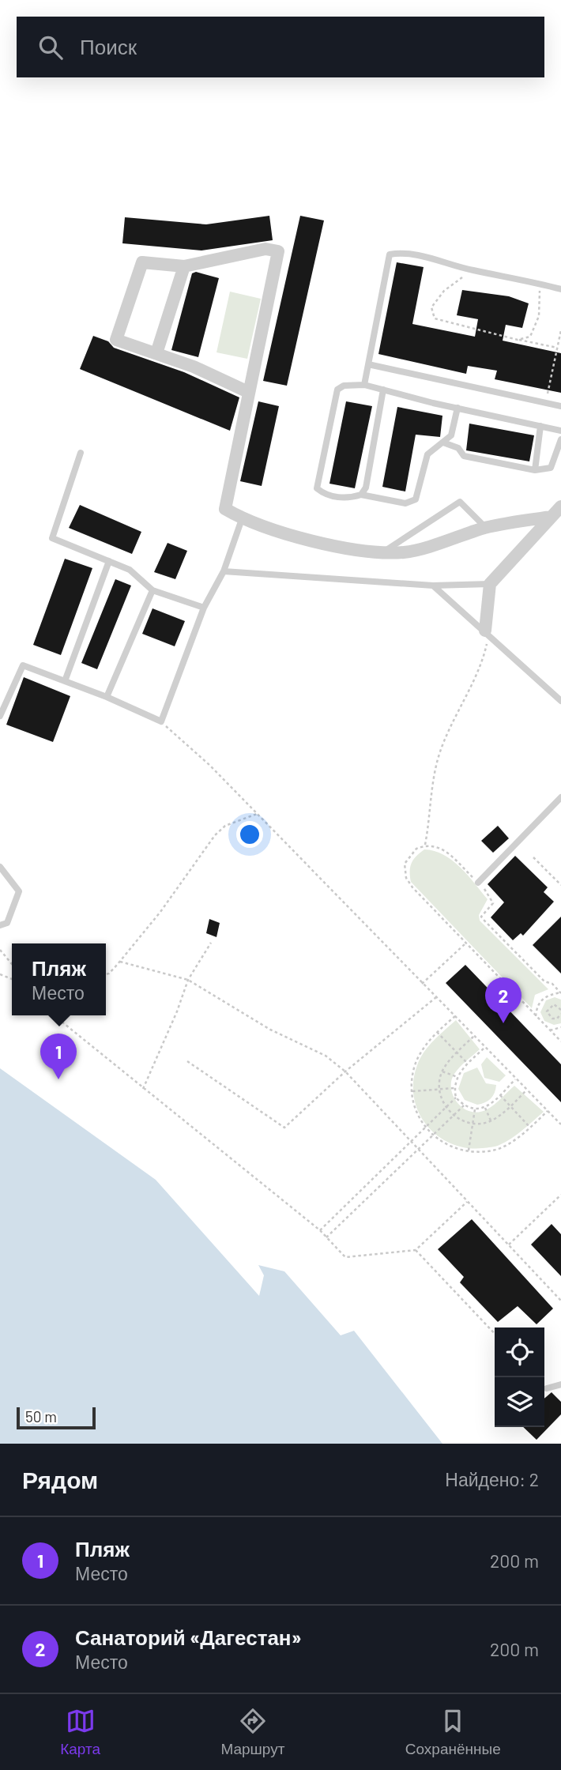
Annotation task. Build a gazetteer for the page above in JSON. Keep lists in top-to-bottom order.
{
  "scale_bar": "50 m",
  "page": {
    "search": "Поиск",
    "popup": ["Пляж", "Место"],
    "pins": ["2", "1"],
    "scale": "50 m",
    "heading": ["Рядом", "Найдено: 2"],
    "list": [
      {
        "mark": "1",
        "name": "Пляж",
        "note": "Место",
        "value": "200 m"
      },
      {
        "mark": "2",
        "name": "Санаторий «Дагестан»",
        "note": "Место",
        "value": "200 m"
      }
    ],
    "nav": ["Карта", "Маршрут", "Сохранённые"]
  }
}
